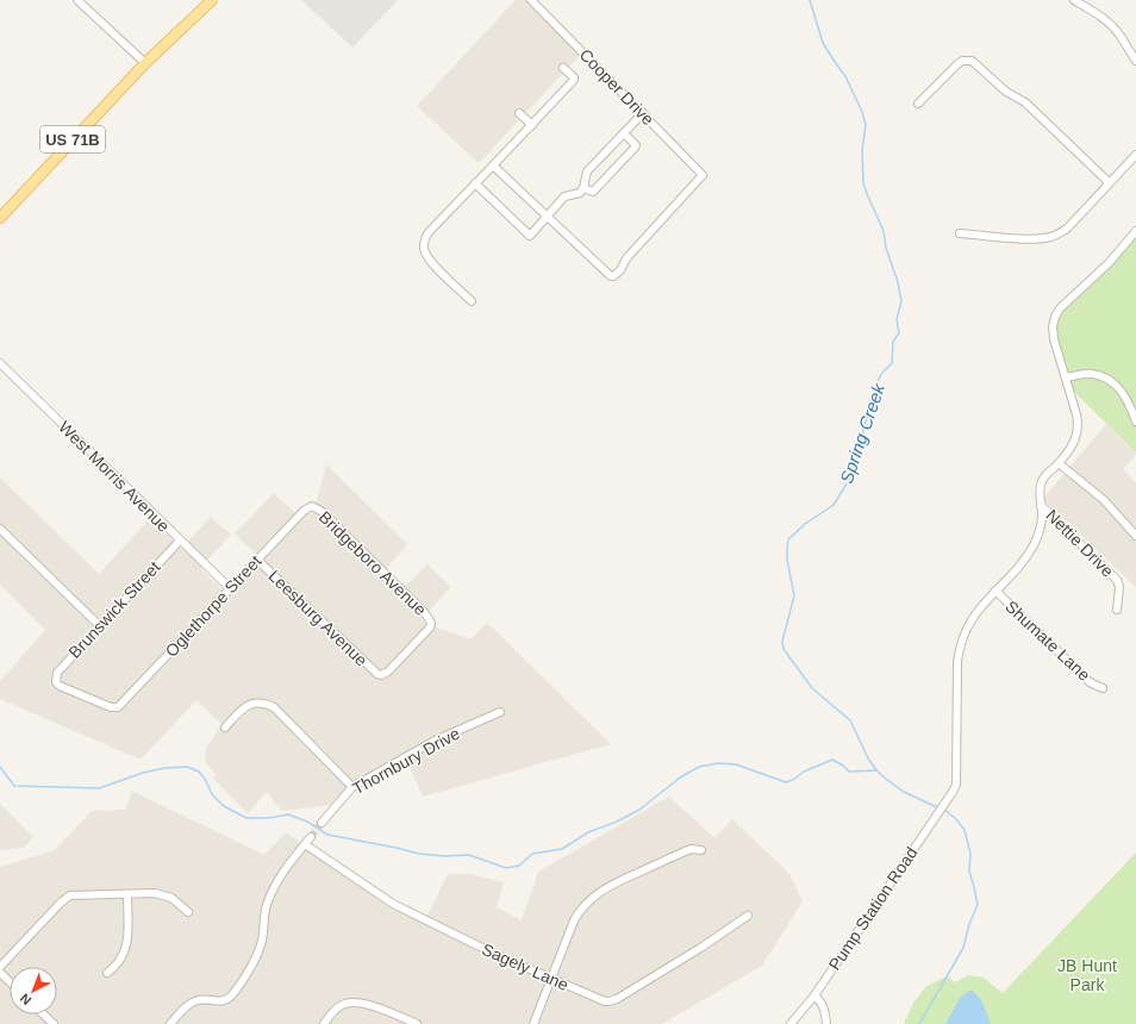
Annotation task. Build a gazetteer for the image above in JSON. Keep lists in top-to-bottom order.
{
  "streets": {
    "main road": ["US 71B"],
    "street": [
      "Cooper Drive",
      "West Morris Avenue",
      "Nettie Drive",
      "Bridgeboro Avenue",
      "Oglethorpe Street",
      "Brunswick Street",
      "Leesburg Avenue",
      "Shumate Lane",
      "Thornbury Drive",
      "Pump Station Road",
      "Sagely Lane"
    ]
  },
  "crossings": [
    ["West Morris Avenue", "Oglethorpe Street"],
    ["West Morris Avenue", "Brunswick Street"],
    ["Nettie Drive", "Pump Station Road"],
    ["Bridgeboro Avenue", "Oglethorpe Street"],
    ["Bridgeboro Avenue", "Leesburg Avenue"],
    ["Oglethorpe Street", "Brunswick Street"],
    ["Oglethorpe Street", "Leesburg Avenue"],
    ["Shumate Lane", "Pump Station Road"]
  ],
  "water": ["Spring Creek"],
  "parks": ["JB Hunt Park"],
  "north": "bottom left"
}
